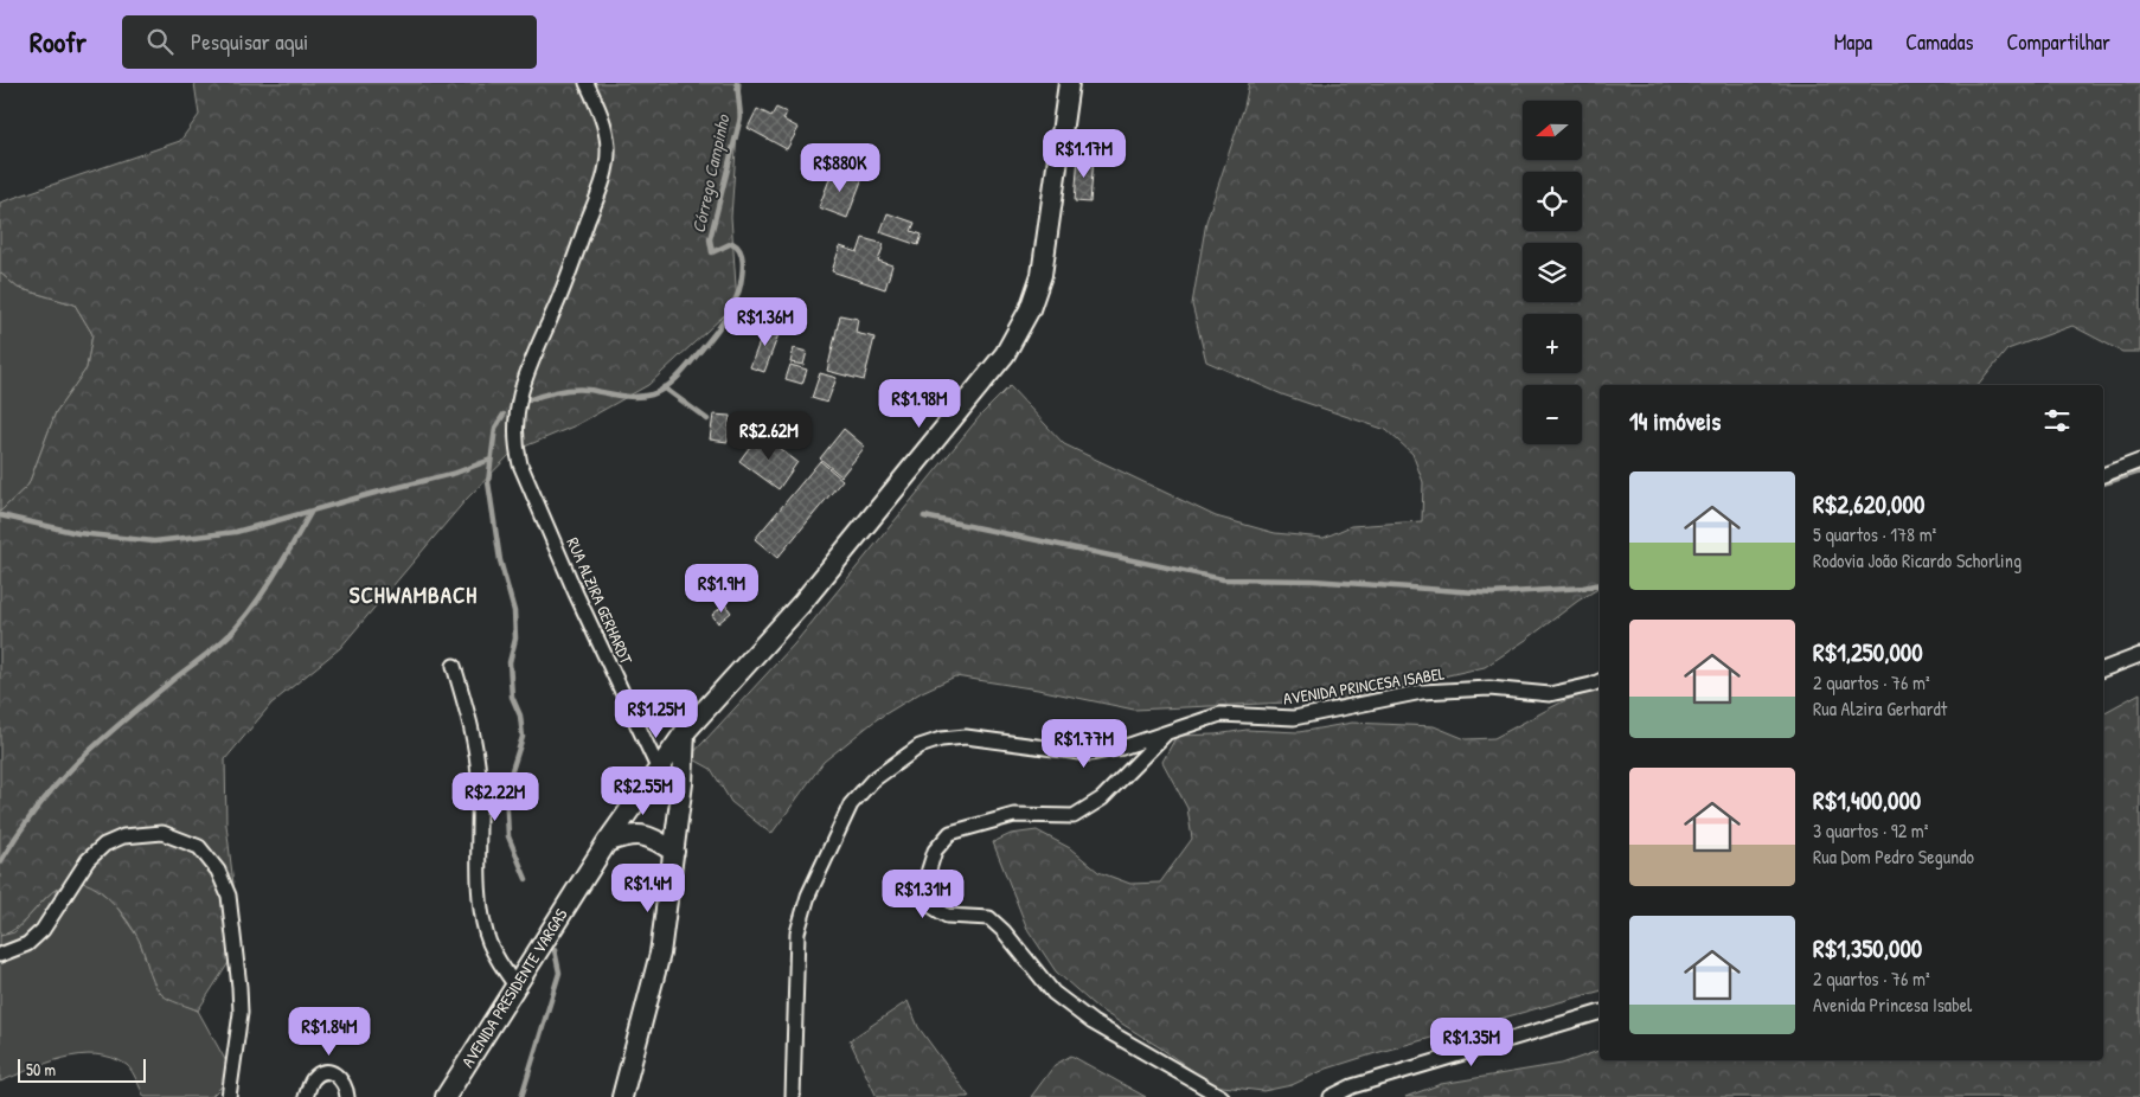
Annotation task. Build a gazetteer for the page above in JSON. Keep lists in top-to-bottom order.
{
  "streets": {
    "main road": ["AVENIDA PRESIDENTE VARGAS"],
    "street": ["RUA ALZIRA GERHARDT", "AVENIDA PRINCESA ISABEL"]
  },
  "crossings": [
    ["RUA ALZIRA GERHARDT", "AVENIDA PRESIDENTE VARGAS"]
  ],
  "districts": ["SCHWAMBACH"],
  "water": ["Córrego Campinho"],
  "scale_bar": "50 m",
  "north": "left",
  "page": {
    "header": "Roofr",
    "search": "Pesquisar aqui",
    "nav": ["Mapa", "Camadas", "Compartilhar"],
    "map_buttons": ["+", "−"],
    "price": [
      "R$1.17M",
      "R$880K",
      "R$1.36M",
      "R$1.98M",
      "R$2.62M",
      "R$1.9M",
      "R$1.25M",
      "R$1.77M",
      "R$2.55M",
      "R$2.22M",
      "R$1.4M",
      "R$1.31M",
      "R$1.84M",
      "R$1.35M"
    ],
    "heading": "14 imóveis",
    "list": [
      {
        "name": "R$2,620,000",
        "note": "5 quartos · 178 m² · Rodovia João Ricardo Schorling"
      },
      {
        "name": "R$1,250,000",
        "note": "2 quartos · 76 m² · Rua Alzira Gerhardt"
      },
      {
        "name": "R$1,400,000",
        "note": "3 quartos · 92 m² · Rua Dom Pedro Segundo"
      },
      {
        "name": "R$1,350,000",
        "note": "2 quartos · 76 m² · Avenida Princesa Isabel"
      }
    ],
    "scale": "50 m"
  }
}
